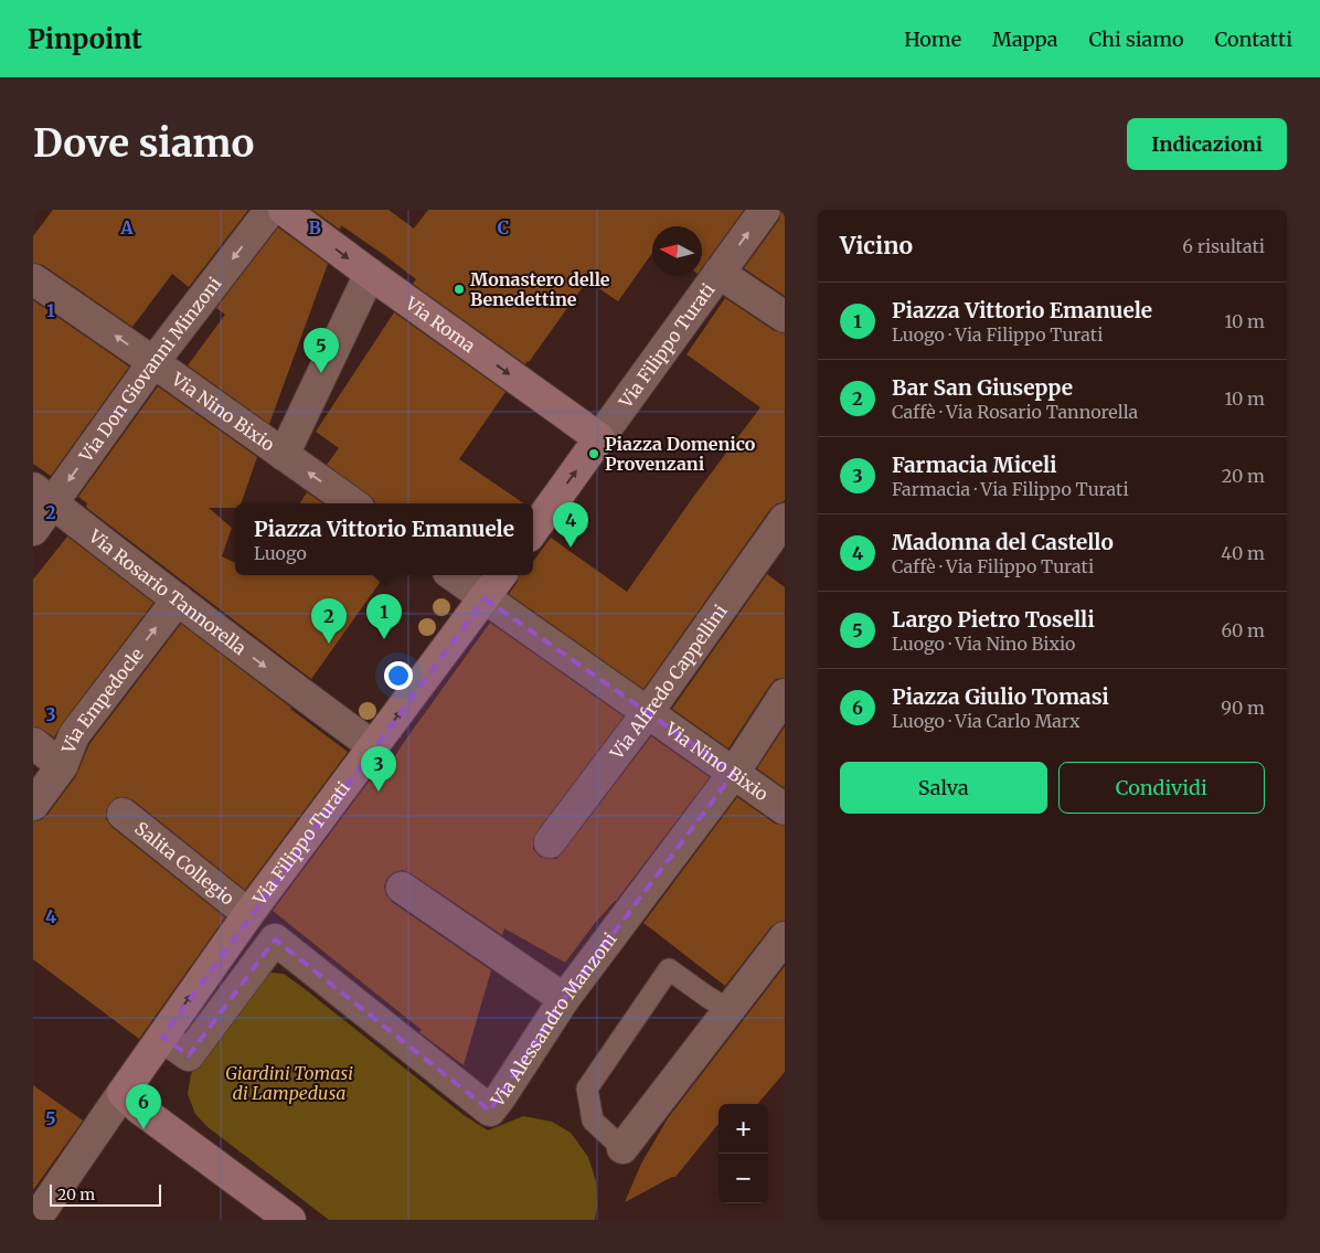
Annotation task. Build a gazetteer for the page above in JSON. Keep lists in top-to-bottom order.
{
  "streets": {
    "main road": ["Via Roma", "Via Filippo Turati"],
    "street": [
      "Via Don Giovanni Minzoni",
      "Via Nino Bixio",
      "Via Rosario Tannorella",
      "Via Alfredo Cappellini",
      "Via Empedocle",
      "Salita Collegio",
      "Via Alessandro Manzoni"
    ]
  },
  "crossings": [
    ["Via Roma", "Via Filippo Turati"],
    ["Via Filippo Turati", "Via Nino Bixio"],
    ["Via Filippo Turati", "Via Rosario Tannorella"],
    ["Via Filippo Turati", "Salita Collegio"],
    ["Via Filippo Turati", "Via Alessandro Manzoni"],
    ["Via Don Giovanni Minzoni", "Via Nino Bixio"],
    ["Via Don Giovanni Minzoni", "Via Rosario Tannorella"],
    ["Via Nino Bixio", "Via Alfredo Cappellini"],
    ["Via Nino Bixio", "Via Alessandro Manzoni"],
    ["Via Rosario Tannorella", "Via Empedocle"]
  ],
  "one_way": [
    "Via Roma",
    "Via Filippo Turati",
    "Via Rosario Tannorella",
    "Via Empedocle"
  ],
  "parks": ["Giardini Tomasi di Lampedusa"],
  "places": ["Monastero delle Benedettine", "Piazza Domenico Provenzani"],
  "scale_bar": "20 m",
  "north": "left",
  "page": {
    "header": "Pinpoint",
    "nav": [
      "Home",
      "Mappa",
      "Chi siamo",
      "Contatti"
    ],
    "buttons": [
      "Indicazioni",
      ["Salva", "Condividi"]
    ],
    "title": "Dove siamo",
    "heading": ["Vicino", "6 risultati"],
    "list": [
      {
        "mark": "1",
        "name": "Piazza Vittorio Emanuele",
        "note": "Luogo · Via Filippo Turati",
        "value": "10 m"
      },
      {
        "mark": "2",
        "name": "Bar San Giuseppe",
        "note": "Caffè · Via Rosario Tannorella",
        "value": "10 m"
      },
      {
        "mark": "3",
        "name": "Farmacia Miceli",
        "note": "Farmacia · Via Filippo Turati",
        "value": "20 m"
      },
      {
        "mark": "4",
        "name": "Madonna del Castello",
        "note": "Caffè · Via Filippo Turati",
        "value": "40 m"
      },
      {
        "mark": "5",
        "name": "Largo Pietro Toselli",
        "note": "Luogo · Via Nino Bixio",
        "value": "60 m"
      },
      {
        "mark": "6",
        "name": "Piazza Giulio Tomasi",
        "note": "Luogo · Via Carlo Marx",
        "value": "90 m"
      }
    ],
    "pins": [
      "5",
      "4",
      "1",
      "2",
      "3",
      "6"
    ],
    "popup": ["Piazza Vittorio Emanuele", "Luogo"],
    "map_buttons": ["+", "−"],
    "scale": "20 m"
  },
  "grid": {
    "columns": ["A", "B", "C"],
    "rows": [
      "1",
      "2",
      "3",
      "4",
      "5"
    ]
  }
}
